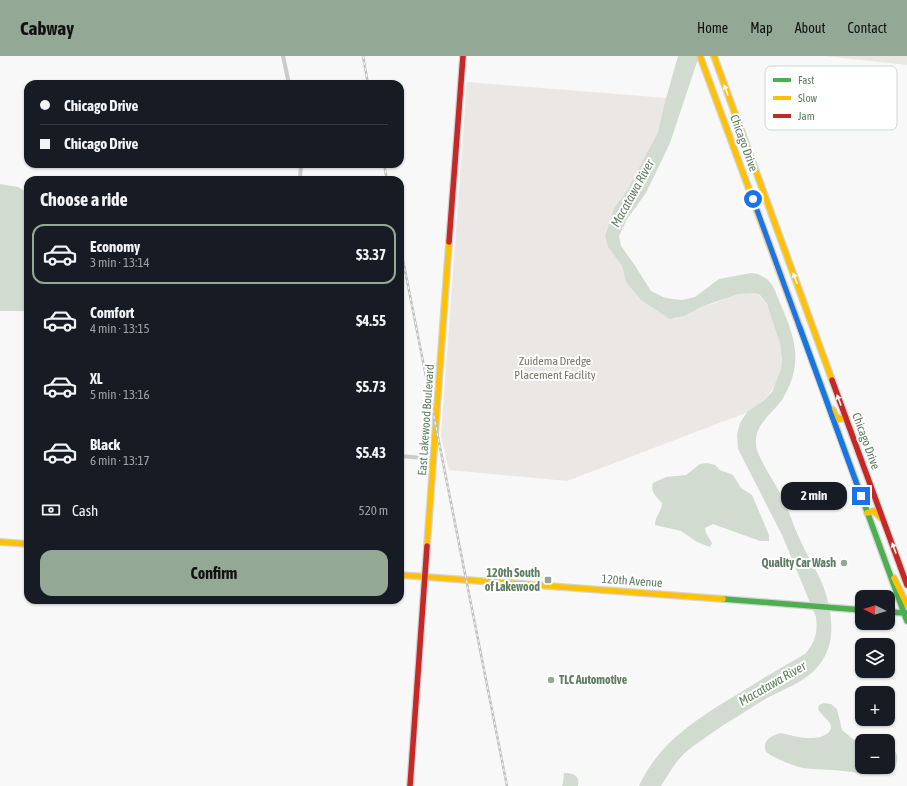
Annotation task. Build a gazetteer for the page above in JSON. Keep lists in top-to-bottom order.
{
  "streets": {
    "main road": ["Chicago Drive", "East Lakewood Boulevard", "120th Avenue"]
  },
  "crossings": [
    ["East Lakewood Boulevard", "120th Avenue"]
  ],
  "water": ["Macatawa River"],
  "parks": ["Zuidema Dredge Placement Facility"],
  "places": {
    "other": ["Quality Car Wash", "TLC Automotive"],
    "transit": ["120th South of Lakewood"]
  },
  "legend": ["Fast", "Slow", "Jam"],
  "north": "left",
  "page": {
    "header": "Cabway",
    "nav": [
      "Home",
      "Map",
      "About",
      "Contact"
    ],
    "banner": ["Chicago Drive", "Chicago Drive"],
    "heading": "Choose a ride",
    "list": [
      {
        "name": "Economy",
        "note": "3 min · 13:14",
        "value": "$3.37"
      },
      {
        "name": "Comfort",
        "note": "4 min · 13:15",
        "value": "$4.55"
      },
      {
        "name": "XL",
        "note": "5 min · 13:16",
        "value": "$5.73"
      },
      {
        "name": "Black",
        "note": "6 min · 13:17",
        "value": "$5.43"
      }
    ],
    "bubble": "2 min",
    "pay": ["Cash", "520 m"],
    "buttons": "Confirm",
    "map_buttons": ["+", "−"]
  }
}
